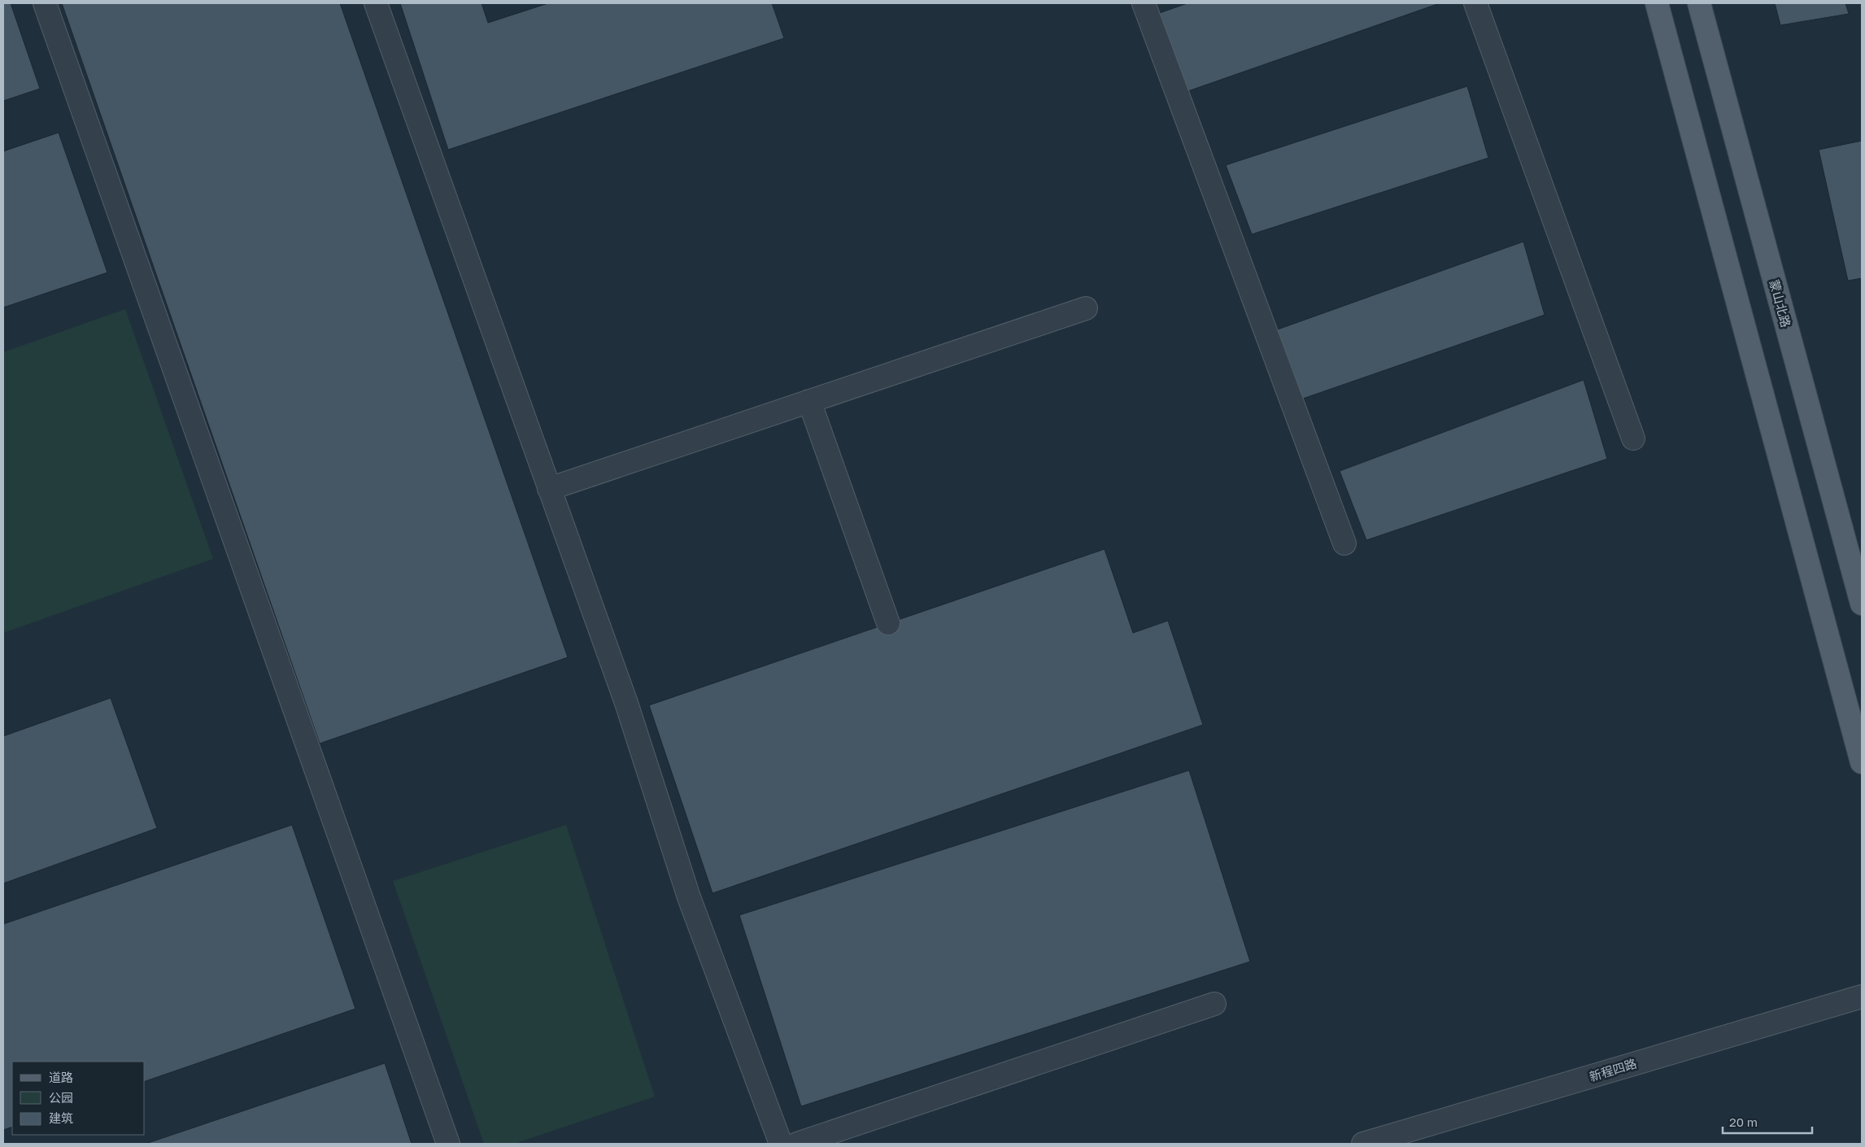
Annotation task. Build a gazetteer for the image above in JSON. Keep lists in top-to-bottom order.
{
  "streets": {
    "main road": ["蒙山北路"],
    "street": ["新程四路"]
  },
  "legend": ["道路", "公园", "建筑"],
  "scale_bar": "20 m"
}
